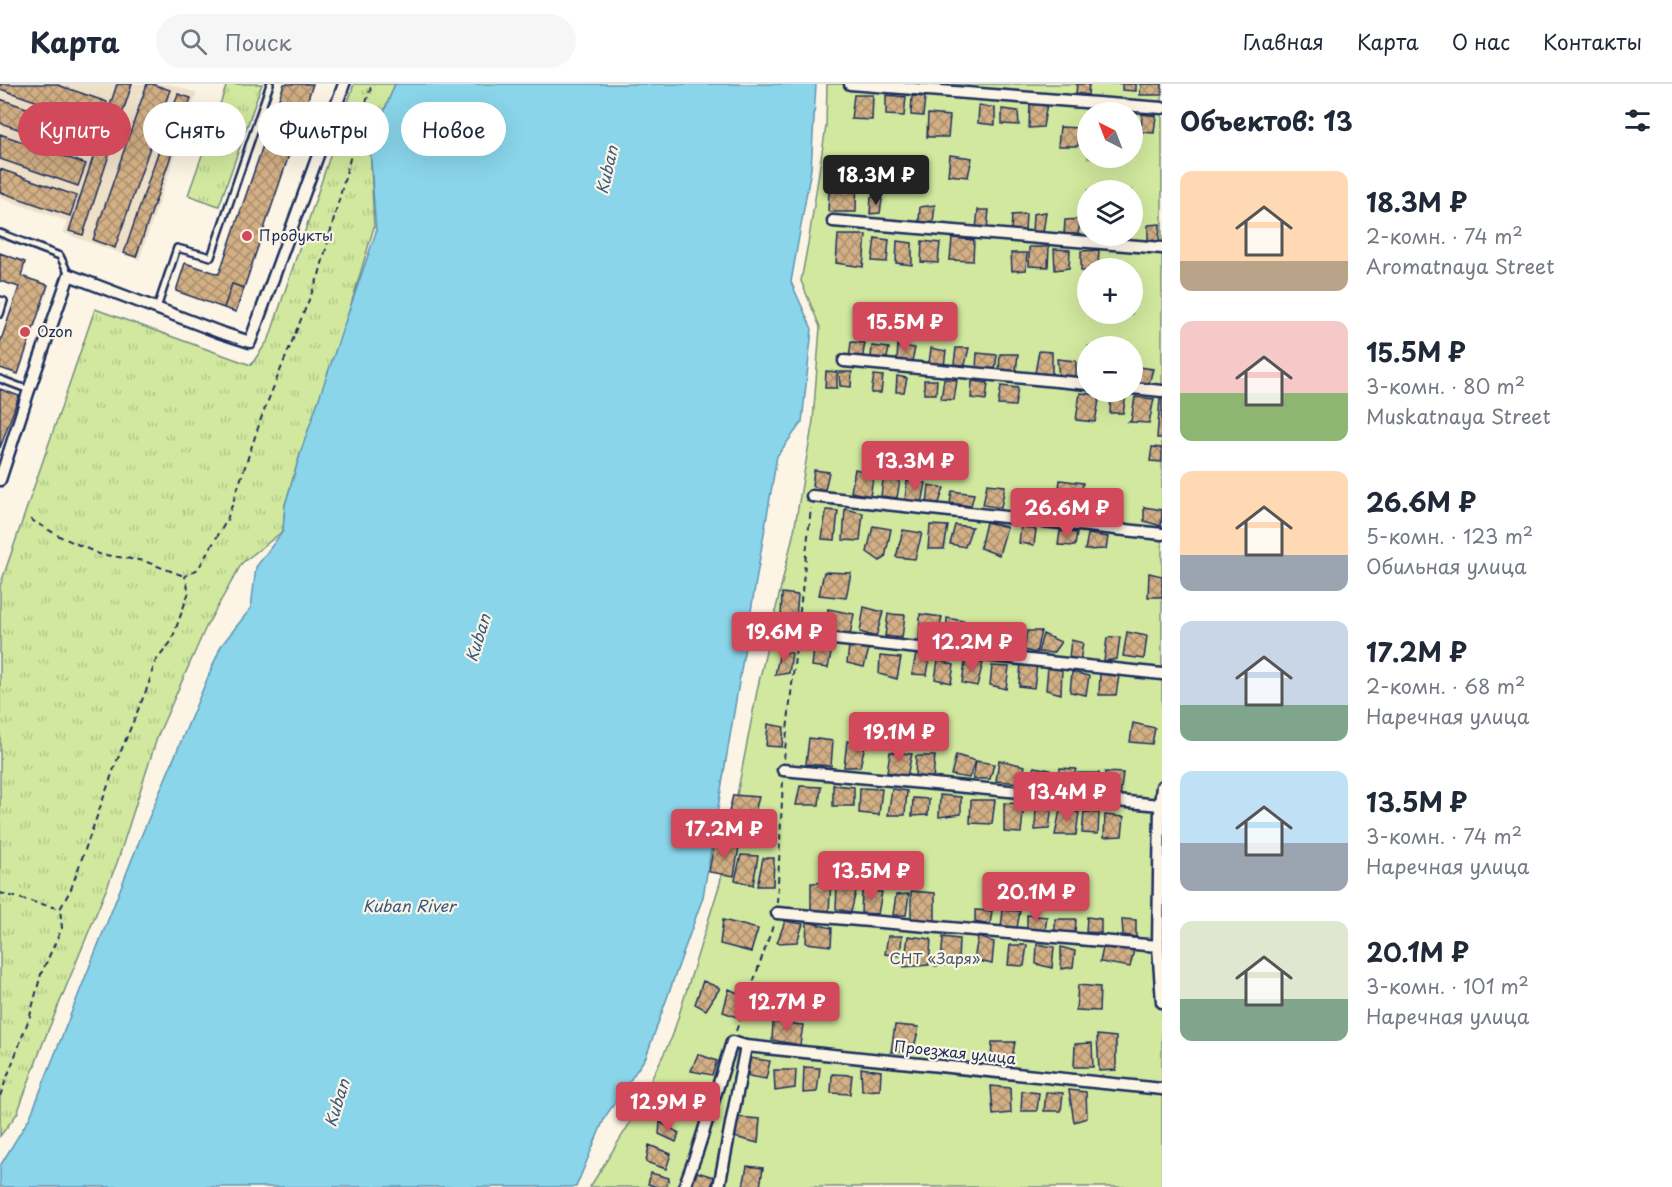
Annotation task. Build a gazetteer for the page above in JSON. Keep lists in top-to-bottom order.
{
  "streets": {
    "street": ["Проезжая улица"]
  },
  "water": ["Kuban", "Kuban River"],
  "parks": ["СНТ «Заря»"],
  "places": ["Продукты", "Ozon"],
  "north": "top left",
  "page": {
    "header": "Карта",
    "search": "Поиск",
    "nav": [
      "Главная",
      "Карта",
      "О нас",
      "Контакты"
    ],
    "heading": "Объектов: 13",
    "map_buttons": ["+", "−"],
    "chip": [
      "Купить",
      "Снять",
      "Фильтры",
      "Новое"
    ],
    "price": [
      "18.3M ₽",
      "15.5M ₽",
      "13.3M ₽",
      "26.6M ₽",
      "19.6M ₽",
      "12.2M ₽",
      "19.1M ₽",
      "13.4M ₽",
      "17.2M ₽",
      "13.5M ₽",
      "20.1M ₽",
      "12.7M ₽",
      "12.9M ₽"
    ],
    "list": [
      {
        "name": "18.3M ₽",
        "note": "2-комн. · 74 m² · Aromatnaya Street"
      },
      {
        "name": "15.5M ₽",
        "note": "3-комн. · 80 m² · Muskatnaya Street"
      },
      {
        "name": "26.6M ₽",
        "note": "5-комн. · 123 m² · Обильная улица"
      },
      {
        "name": "17.2M ₽",
        "note": "2-комн. · 68 m² · Наречная улица"
      },
      {
        "name": "13.5M ₽",
        "note": "3-комн. · 74 m² · Наречная улица"
      },
      {
        "name": "20.1M ₽",
        "note": "3-комн. · 101 m² · Наречная улица"
      }
    ]
  }
}
